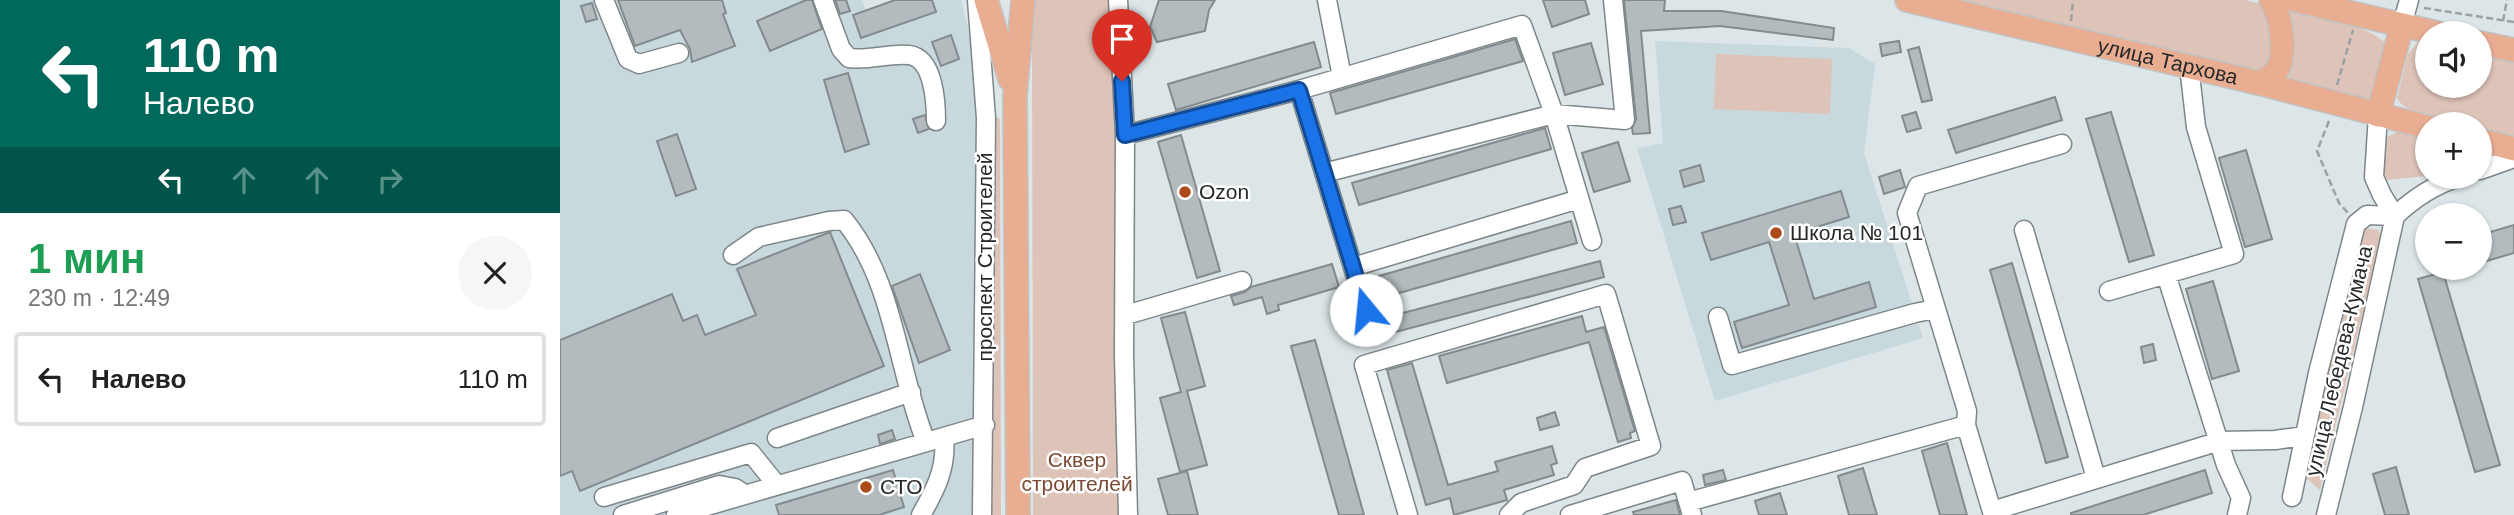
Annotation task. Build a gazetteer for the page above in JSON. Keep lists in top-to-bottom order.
{
  "streets": {
    "main road": ["улица Тархова", "проспект Строителей"],
    "street": ["улица Лебедева-Кумача"]
  },
  "parks": ["Cквер cтроителей"],
  "places": ["Ozon", "Школа № 101", "СТО"],
  "page": {
    "turn": ["110 m", "Налево"],
    "map_buttons": ["+", "−"],
    "heading": ["1 мин", "230 m · 12:49"],
    "list": [
      {
        "name": "Налево",
        "value": "110 m"
      }
    ]
  }
}
